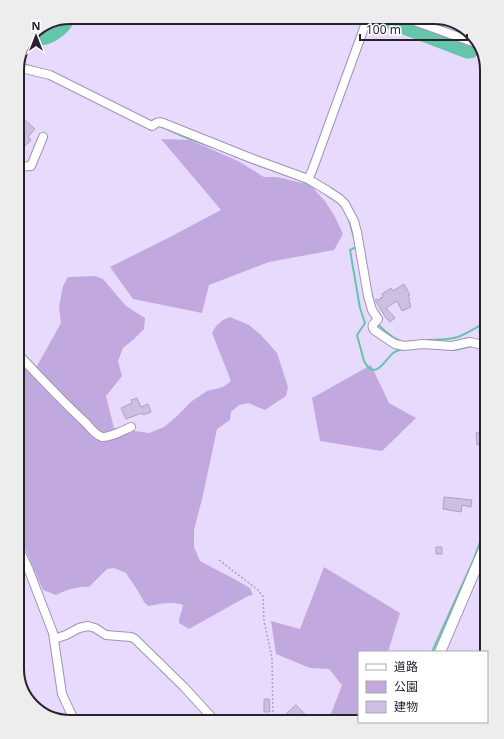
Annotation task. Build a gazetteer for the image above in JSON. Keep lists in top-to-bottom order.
{
  "legend": ["道路", "公園", "建物"],
  "scale_bar": "100 m",
  "north": "top"
}
